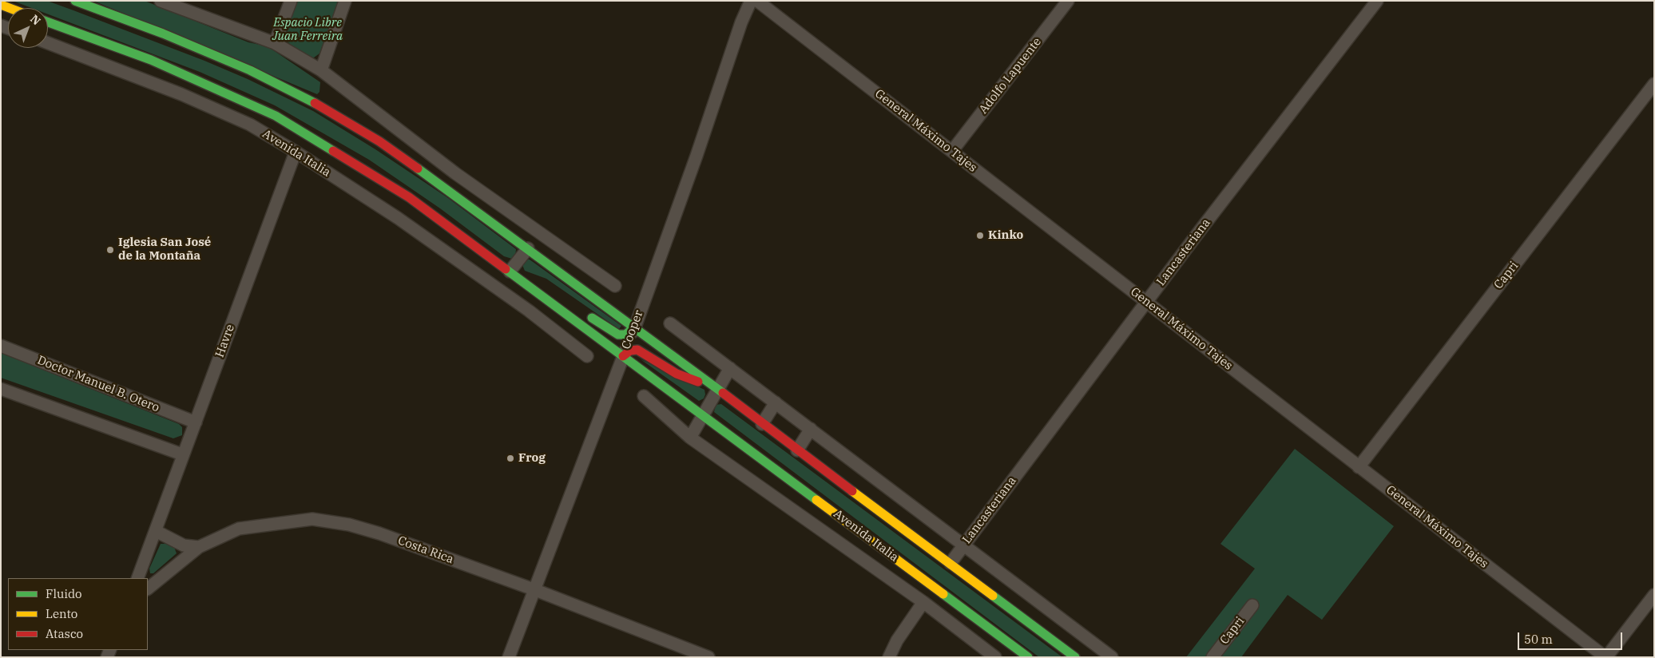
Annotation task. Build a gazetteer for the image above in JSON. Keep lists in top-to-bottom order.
{
  "streets": {
    "main road": ["Avenida Italia"],
    "street": [
      "Adolfo Lapuente",
      "General Máximo Tajes",
      "Lancasteriana",
      "Capri",
      "Cooper",
      "Havre",
      "Doctor Manuel B. Otero",
      "Costa Rica"
    ]
  },
  "crossings": [
    ["Adolfo Lapuente", "General Máximo Tajes"],
    ["General Máximo Tajes", "Lancasteriana"],
    ["General Máximo Tajes", "Capri"],
    ["Avenida Italia", "Cooper"],
    ["Avenida Italia", "Havre"],
    ["Cooper", "Costa Rica"],
    ["Havre", "Doctor Manuel B. Otero"]
  ],
  "parks": ["Espacio Libre Juan Ferreira"],
  "places": ["Kinko", "Iglesia San José de la Montaña", "Frog"],
  "legend": ["Fluido", "Lento", "Atasco"],
  "scale_bar": "50 m",
  "north": "top right"
}
